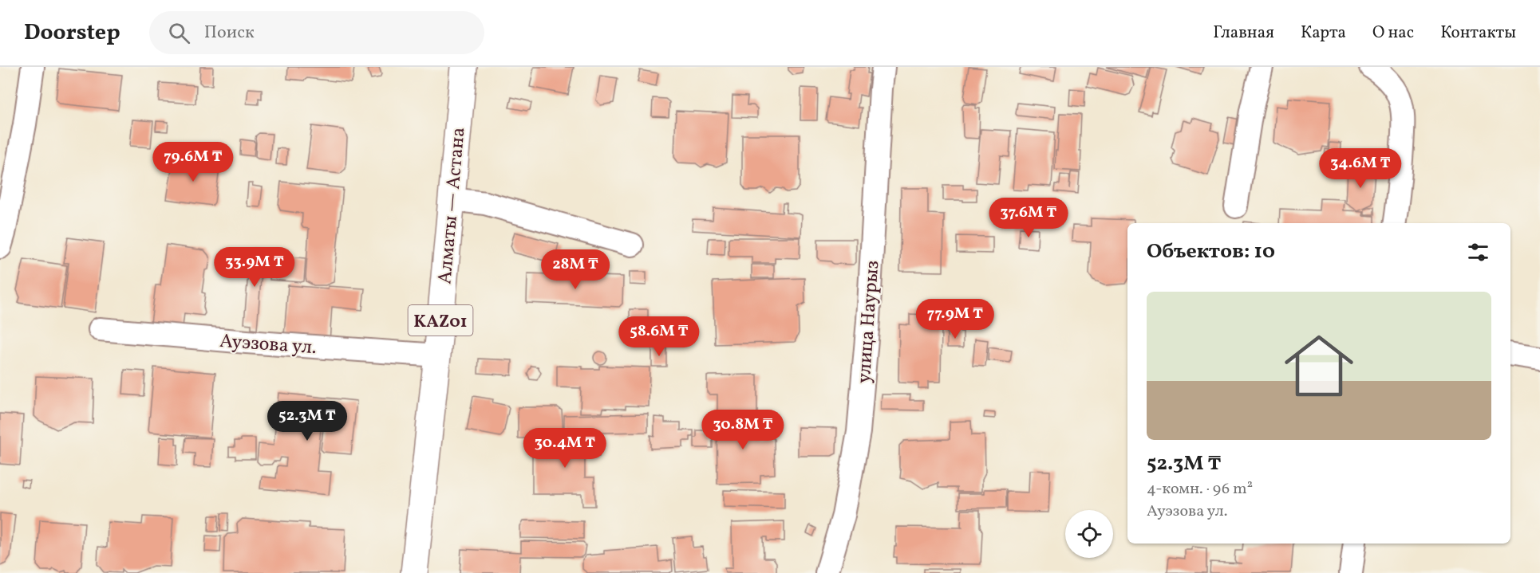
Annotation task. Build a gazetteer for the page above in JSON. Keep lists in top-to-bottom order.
{
  "streets": {
    "highway": ["Алматы — Астана", "KАZ01"],
    "street": ["улица Наурыз", "Ауэзова ул."]
  },
  "crossings": [
    ["Алматы — Астана", "Ауэзова ул."]
  ],
  "page": {
    "header": "Doorstep",
    "search": "Поиск",
    "nav": [
      "Главная",
      "Карта",
      "О нас",
      "Контакты"
    ],
    "price": [
      "79.6M ₸",
      "34.6M ₸",
      "37.6M ₸",
      "33.9M ₸",
      "28M ₸",
      "77.9M ₸",
      "58.6M ₸",
      "52.3M ₸",
      "30.8M ₸",
      "30.4M ₸"
    ],
    "heading": "Объектов: 10",
    "list": [
      {
        "name": "52.3M ₸",
        "note": "4-комн. · 96 m² · Ауэзова ул."
      }
    ]
  }
}
